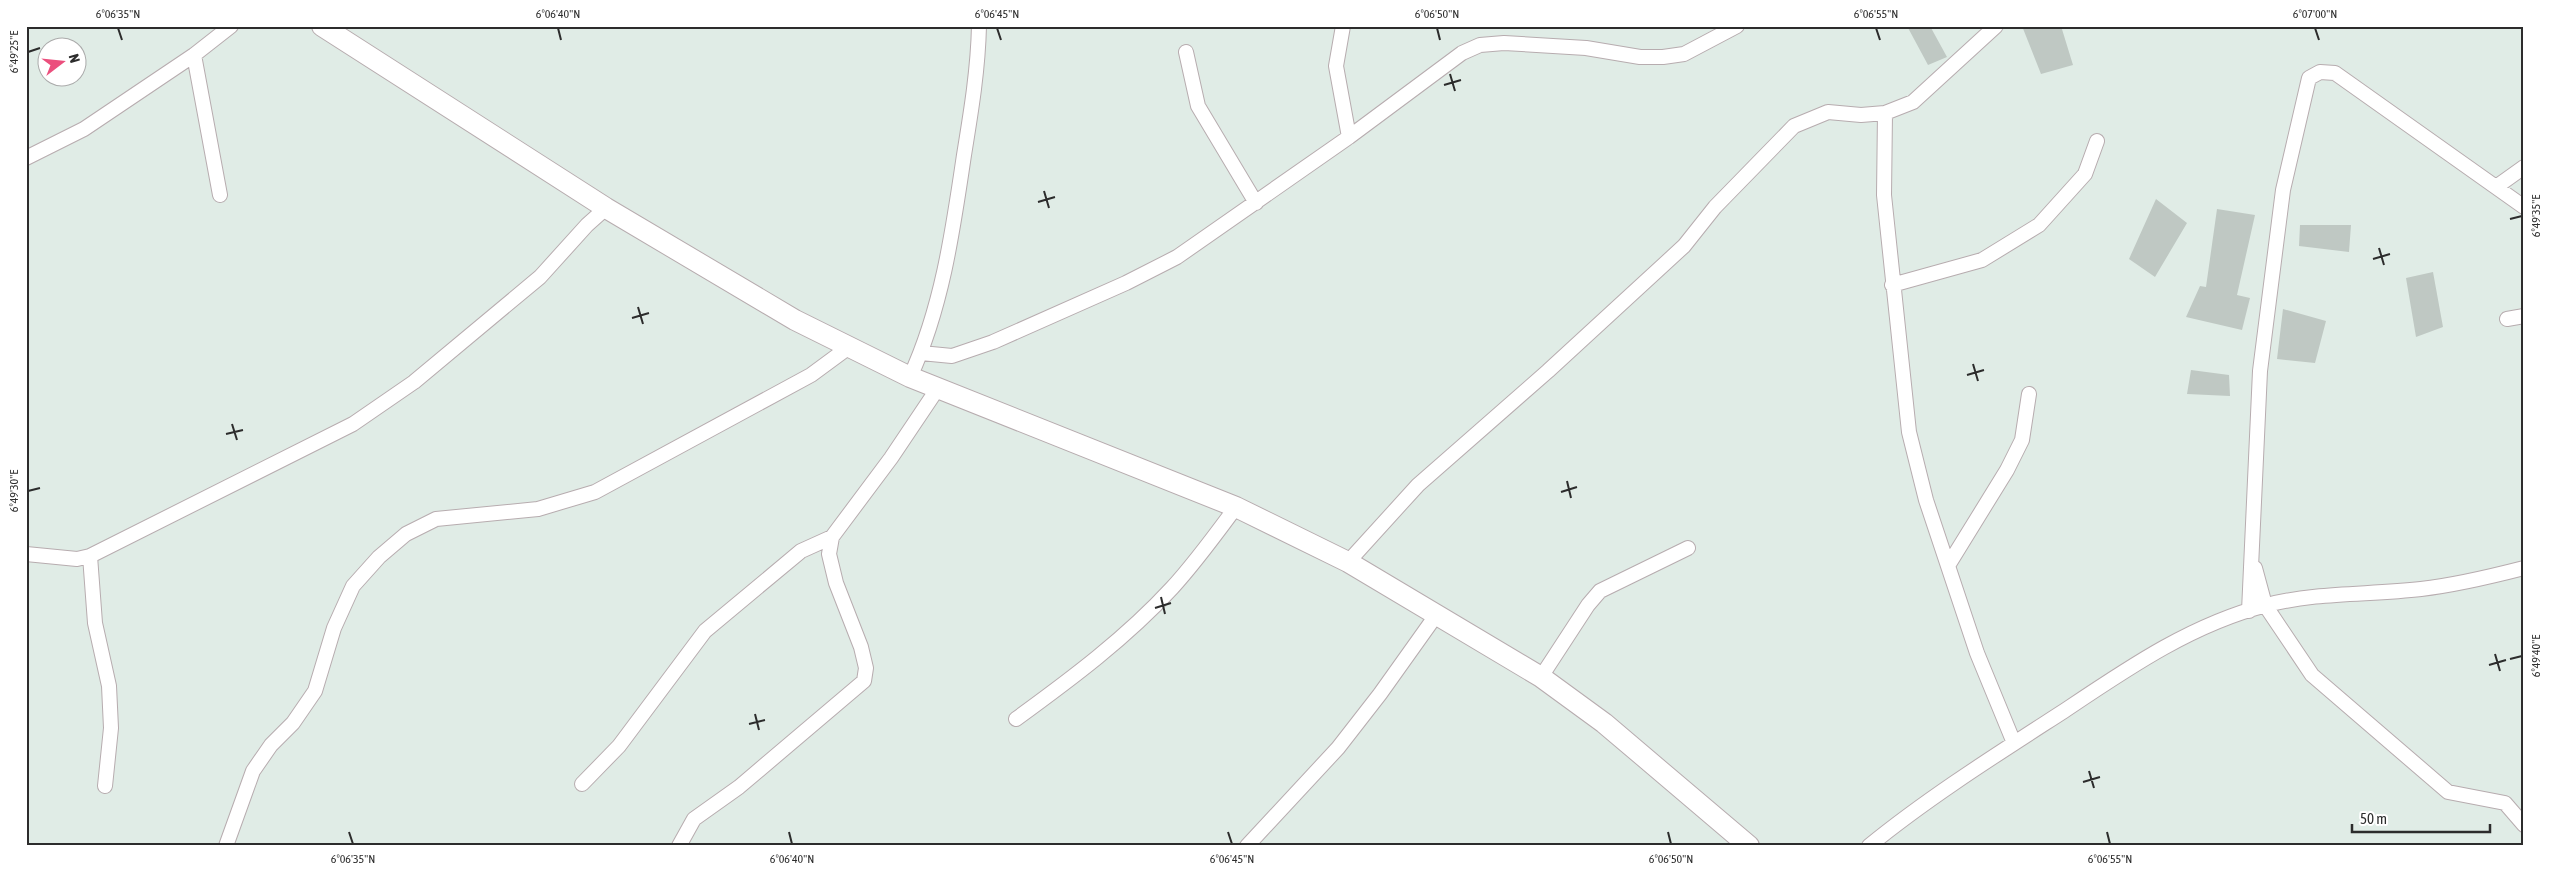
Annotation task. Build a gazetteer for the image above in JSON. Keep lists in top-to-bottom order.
{
  "scale_bar": "50 m",
  "north": "right",
  "coordinates": [
    "6°06'35\"N",
    "6°06'40\"N",
    "6°06'45\"N",
    "6°06'50\"N",
    "6°06'55\"N",
    "6°07'00\"N",
    "6°49'25\"E",
    "6°49'35\"E",
    "6°49'30\"E",
    "6°49'40\"E"
  ]
}
